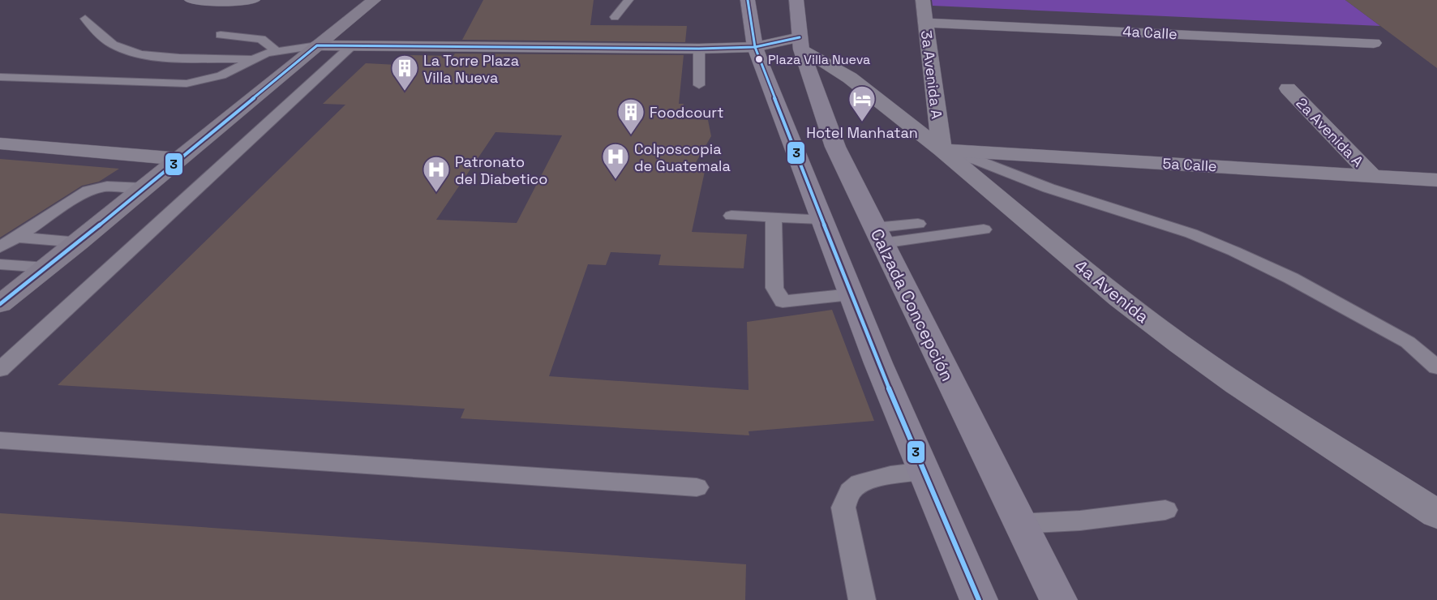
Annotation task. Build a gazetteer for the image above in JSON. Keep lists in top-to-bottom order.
{
  "streets": {
    "main road": ["Calzada Concepción"],
    "street": [
      "4a Calle",
      "3a Avenida A",
      "2a Avenida A",
      "5a Calle",
      "4a Avenida"
    ]
  },
  "crossings": [
    ["4a Calle", "3a Avenida A"],
    ["3a Avenida A", "5a Calle"],
    ["3a Avenida A", "4a Avenida"],
    ["2a Avenida A", "5a Calle"],
    ["5a Calle", "4a Avenida"],
    ["4a Avenida", "Calzada Concepción"]
  ],
  "places": {
    "other": ["Plaza Villa Nueva"],
    "building": ["La Torre Plaza Villa Nueva", "Foodcourt"],
    "hotel": ["Hotel Manhatan"],
    "hospital": ["Colposcopia de Guatemala", "Patronato del Diabetico"]
  },
  "lines": ["transit line 3"]
}
